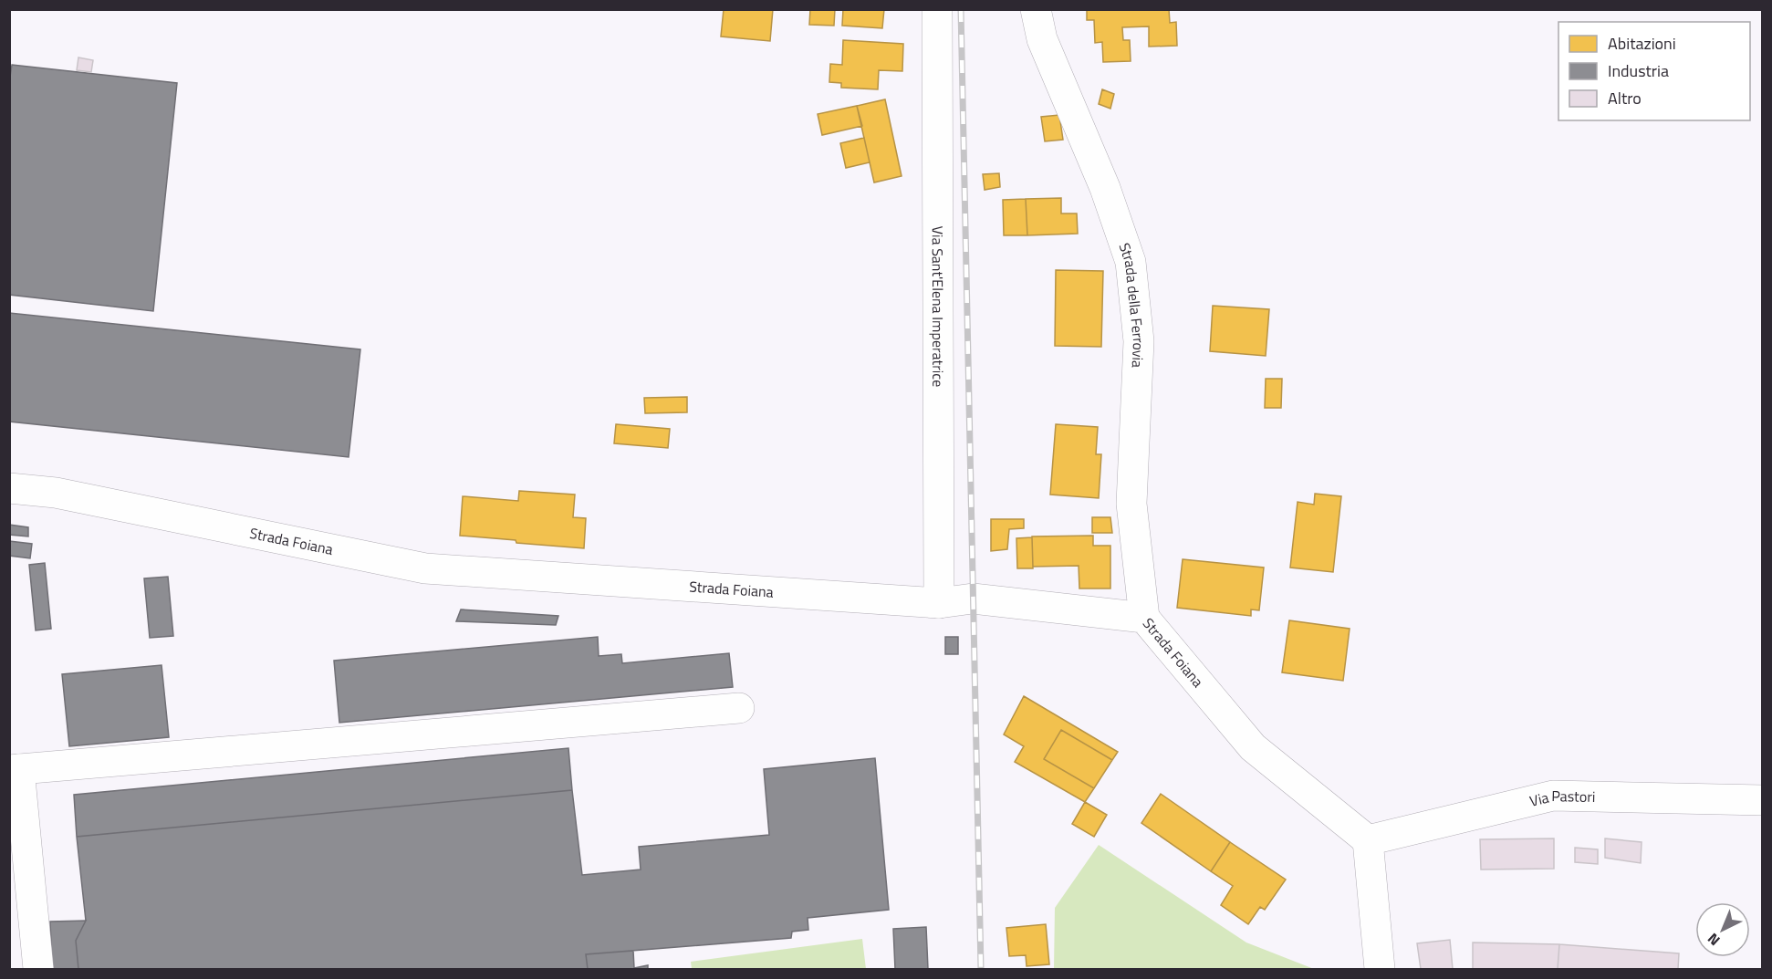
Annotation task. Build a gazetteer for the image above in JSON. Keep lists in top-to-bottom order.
{
  "streets": {
    "street": [
      "Strada della Ferrovia",
      "Via Sant'Elena Imperatrice",
      "Strada Foiana",
      "Via Pastori"
    ]
  },
  "crossings": [
    ["Strada della Ferrovia", "Strada Foiana"],
    ["Via Sant'Elena Imperatrice", "Strada Foiana"],
    ["Strada Foiana", "Via Pastori"]
  ],
  "legend": ["Abitazioni", "Industria", "Altro"],
  "north": "bottom left"
}
